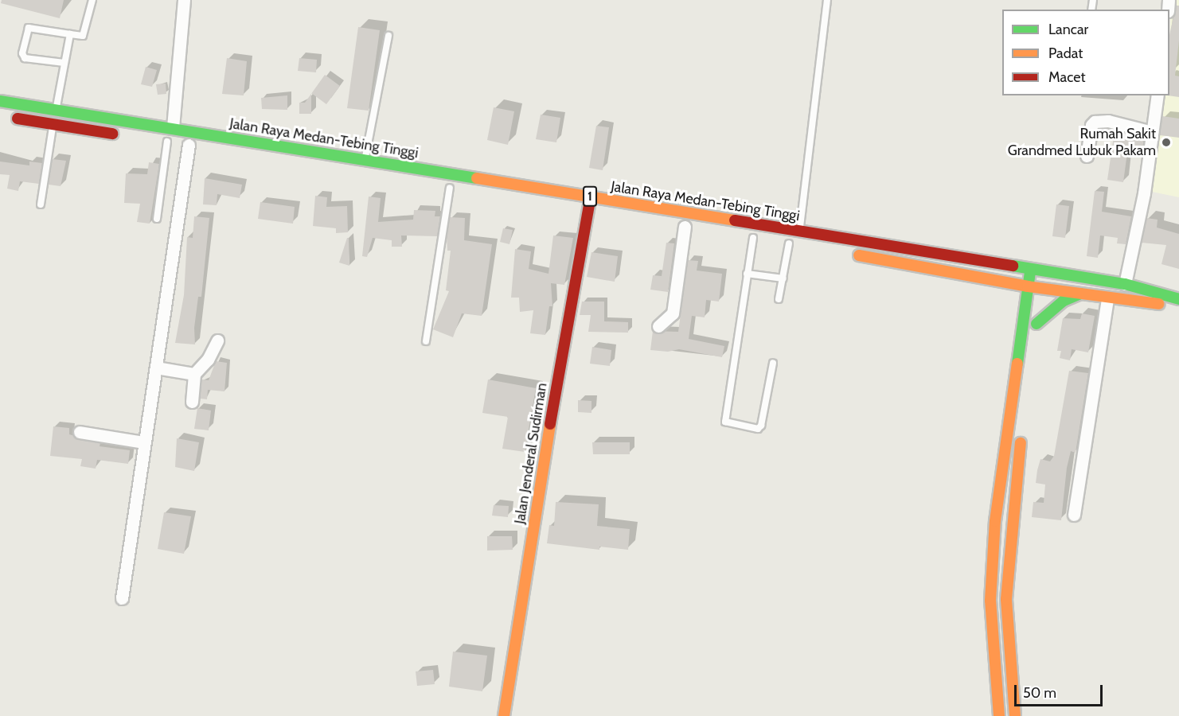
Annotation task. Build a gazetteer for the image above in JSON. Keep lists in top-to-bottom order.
{
  "streets": {
    "main road": ["Jalan Raya Medan-Tebing Tinggi", "1", "Jalan Jenderal Sudirman"]
  },
  "crossings": [
    ["Jalan Raya Medan-Tebing Tinggi", "Jalan Jenderal Sudirman"]
  ],
  "places": ["Rumah Sakit Grandmed Lubuk Pakam"],
  "legend": ["Lancar", "Padat", "Macet"],
  "scale_bar": "50 m"
}
